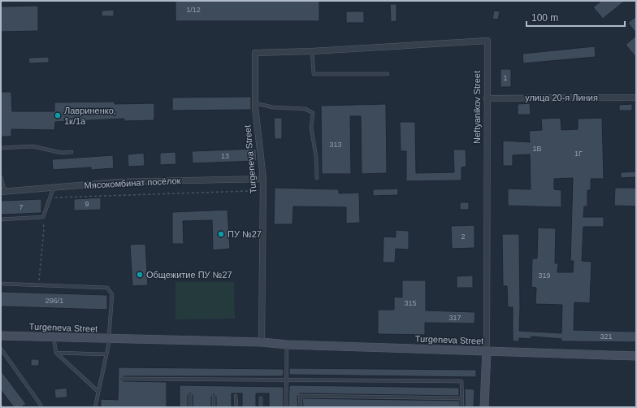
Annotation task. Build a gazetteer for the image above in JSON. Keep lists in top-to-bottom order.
{
  "streets": {
    "street": [
      "улица 20-я Линия",
      "Neftyanikov Street",
      "Turgeneva Street",
      "Мясокомбинат посёлок"
    ]
  },
  "crossings": [
    ["улица 20-я Линия", "Neftyanikov Street"],
    ["Neftyanikov Street", "Turgeneva Street"],
    ["Turgeneva Street", "Мясокомбинат посёлок"]
  ],
  "places": ["Лавриненко, 1к/1а", "ПУ №27", "Общежитие ПУ №27"],
  "house_numbers": [
    "1/12",
    "1",
    "313",
    "1В",
    "1Г",
    "13",
    "9",
    "7",
    "2",
    "319",
    "296/1",
    "315",
    "317",
    "321"
  ],
  "scale_bar": "100 m"
}
